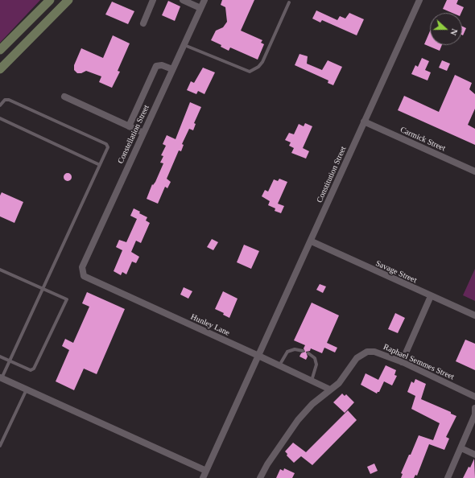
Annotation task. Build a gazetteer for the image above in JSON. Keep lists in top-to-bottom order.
{
  "streets": {
    "street": [
      "Constellation Street",
      "Carmick Street",
      "Constitution Street",
      "Savage Street",
      "Hunley Lane",
      "Raphael Semmes Street"
    ]
  },
  "crossings": [
    ["Constellation Street", "Hunley Lane"],
    ["Carmick Street", "Constitution Street"],
    ["Constitution Street", "Savage Street"],
    ["Constitution Street", "Hunley Lane"],
    ["Hunley Lane", "Raphael Semmes Street"]
  ],
  "north": "right"
}
